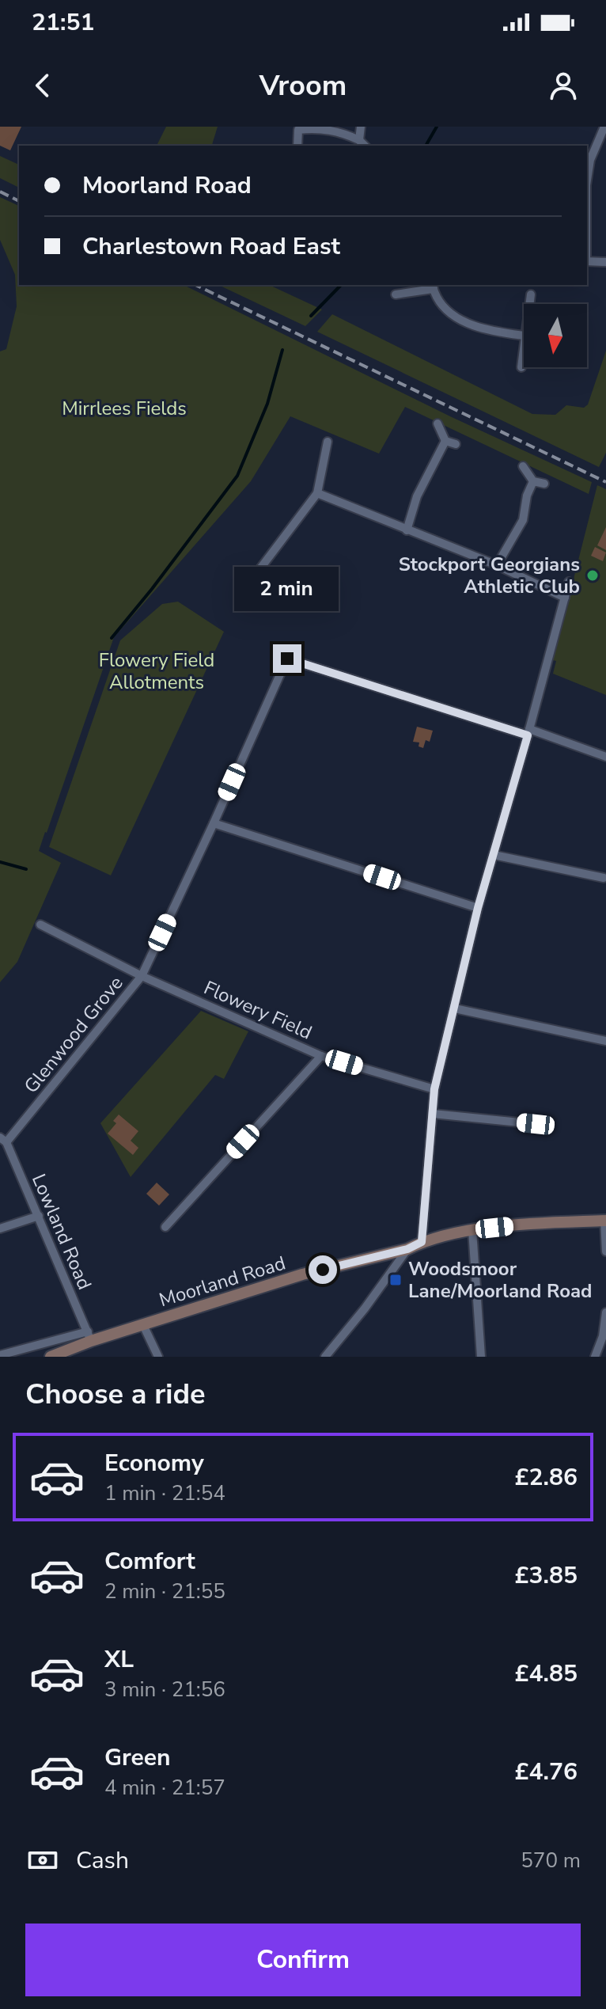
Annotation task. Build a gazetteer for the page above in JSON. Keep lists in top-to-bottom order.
{
  "streets": {
    "street": [
      "Flowery Field",
      "Glenwood Grove",
      "Lowland Road",
      "Moorland Road"
    ]
  },
  "crossings": [
    ["Flowery Field", "Glenwood Grove"],
    ["Glenwood Grove", "Lowland Road"],
    ["Lowland Road", "Moorland Road"]
  ],
  "parks": ["Mirrlees Fields", "Flowery Field Allotments"],
  "places": {
    "other": ["Stockport Georgians Athletic Club"],
    "transit": ["Woodsmoor Lane/Moorland Road"]
  },
  "north": "bottom",
  "page": {
    "status": "21:51",
    "header": "Vroom",
    "banner": ["Moorland Road", "Charlestown Road East"],
    "bubble": "2 min",
    "heading": "Choose a ride",
    "list": [
      {
        "name": "Economy",
        "note": "1 min · 21:54",
        "value": "£2.86"
      },
      {
        "name": "Comfort",
        "note": "2 min · 21:55",
        "value": "£3.85"
      },
      {
        "name": "XL",
        "note": "3 min · 21:56",
        "value": "£4.85"
      },
      {
        "name": "Green",
        "note": "4 min · 21:57",
        "value": "£4.76"
      }
    ],
    "pay": ["Cash", "570 m"],
    "buttons": "Confirm"
  }
}
